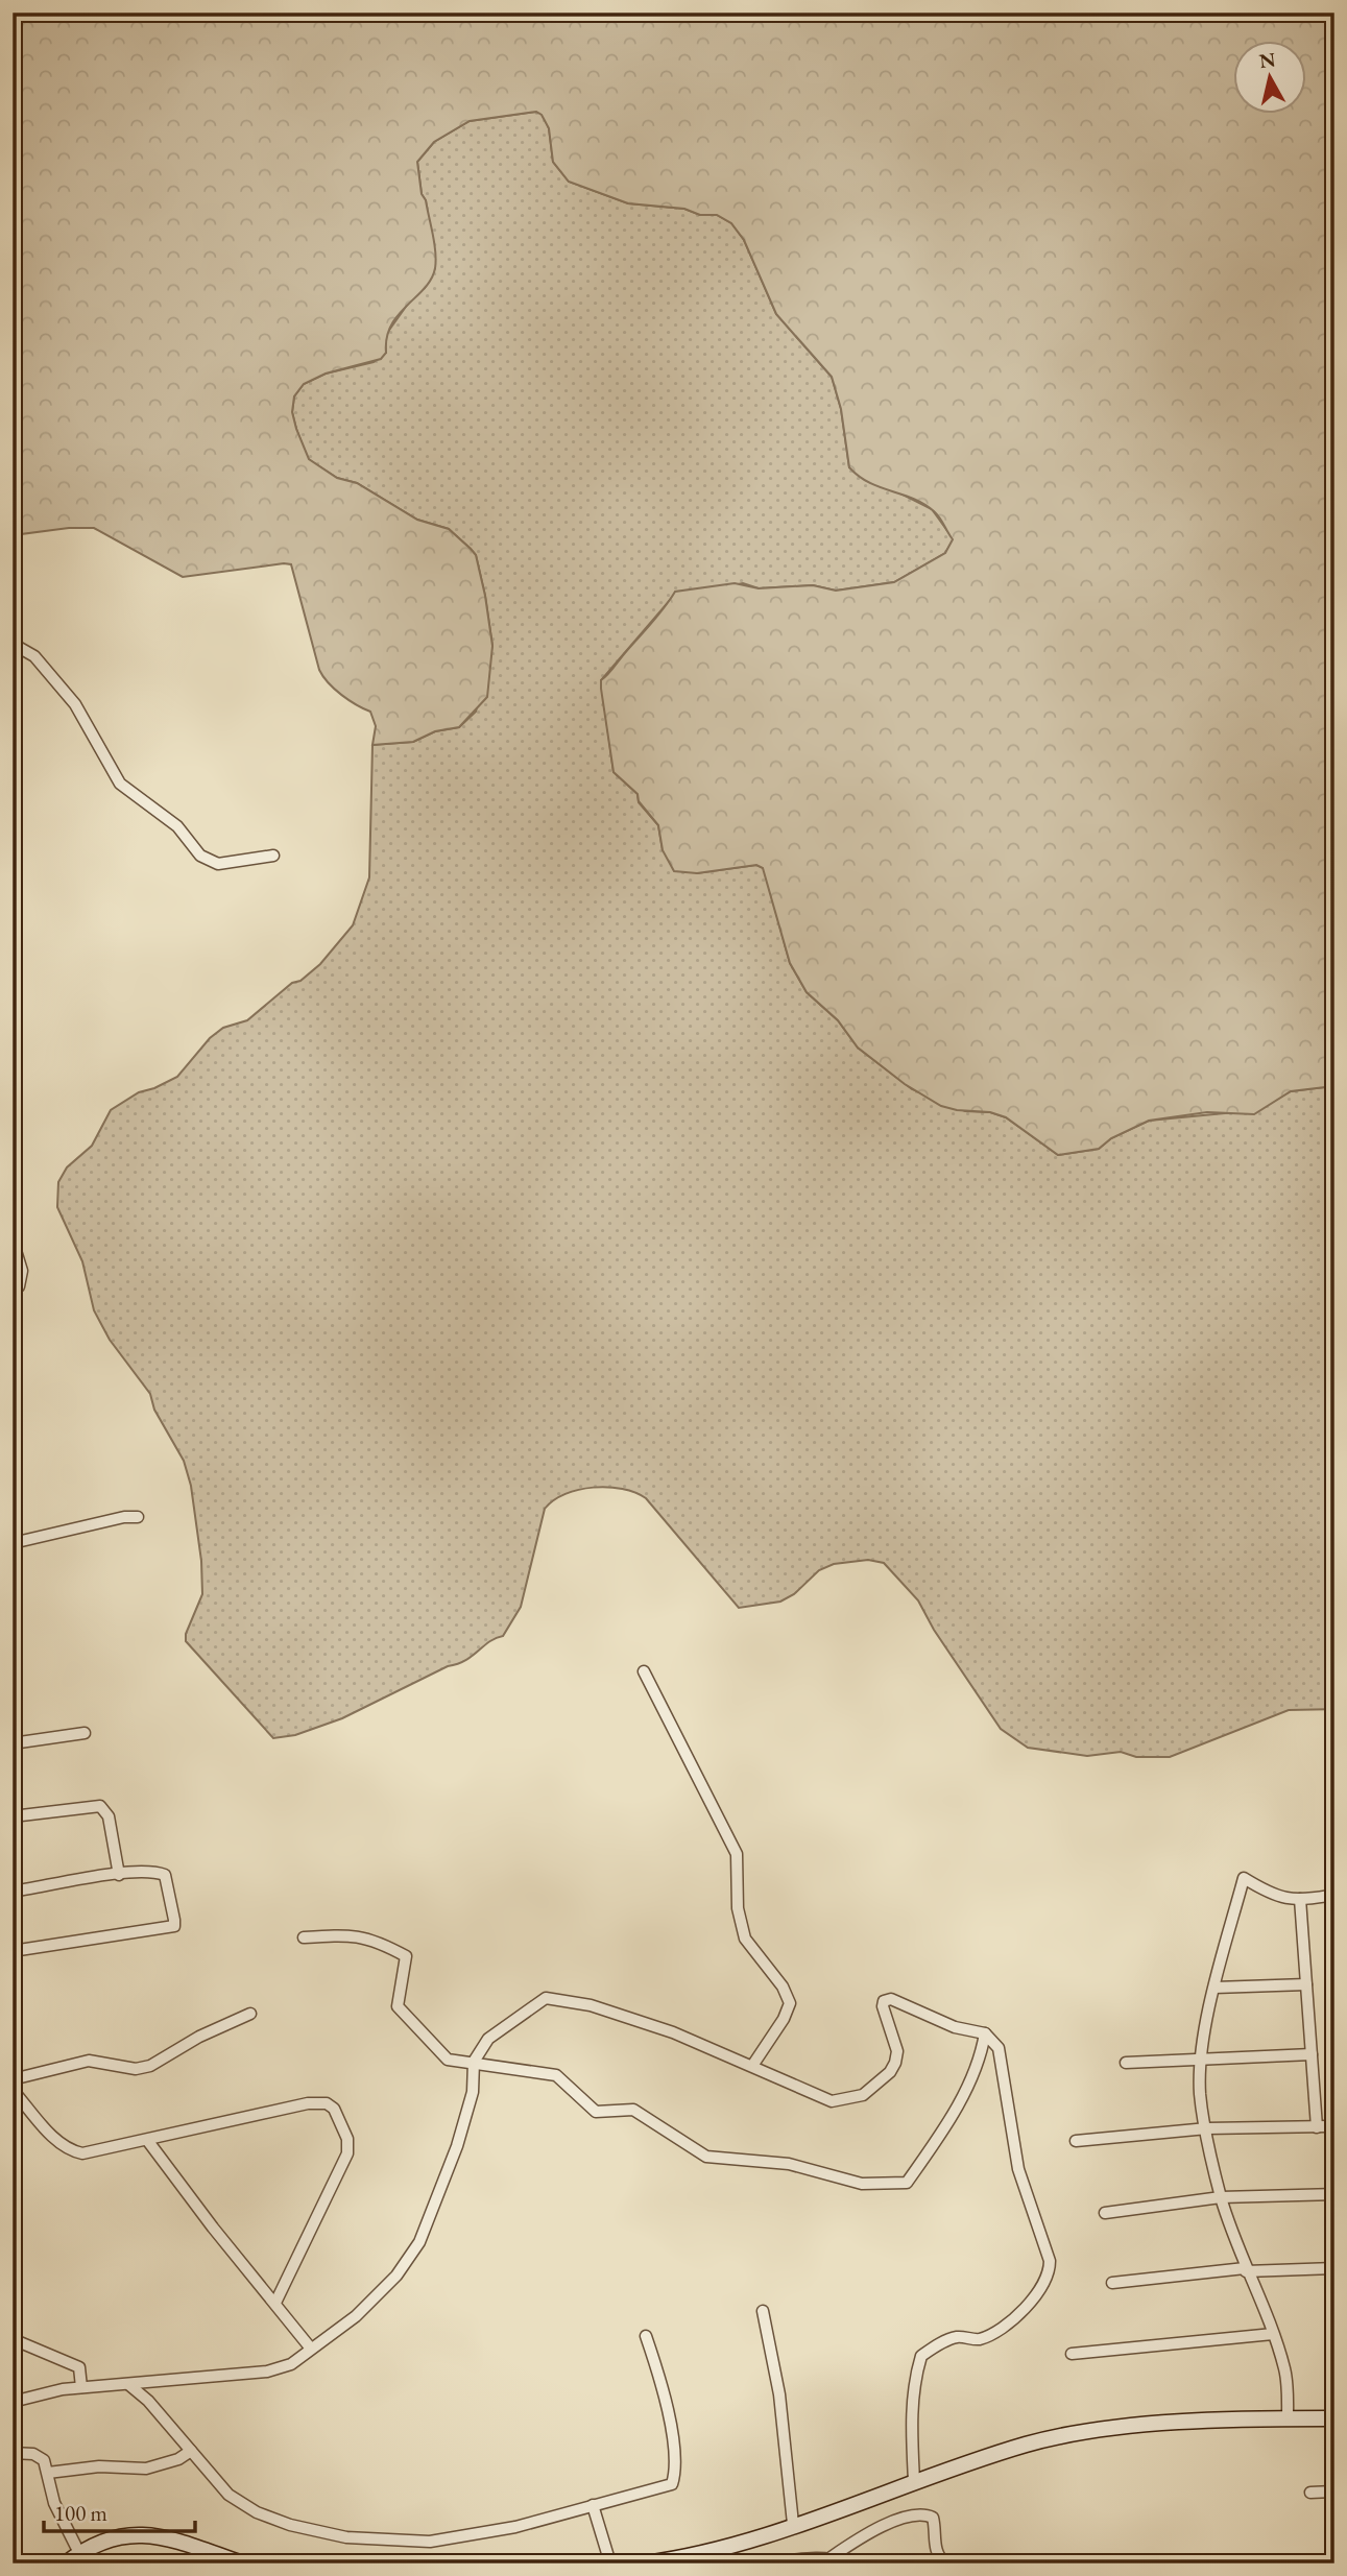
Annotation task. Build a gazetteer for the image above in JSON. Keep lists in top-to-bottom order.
{
  "scale_bar": "100 m",
  "north": "top"
}
